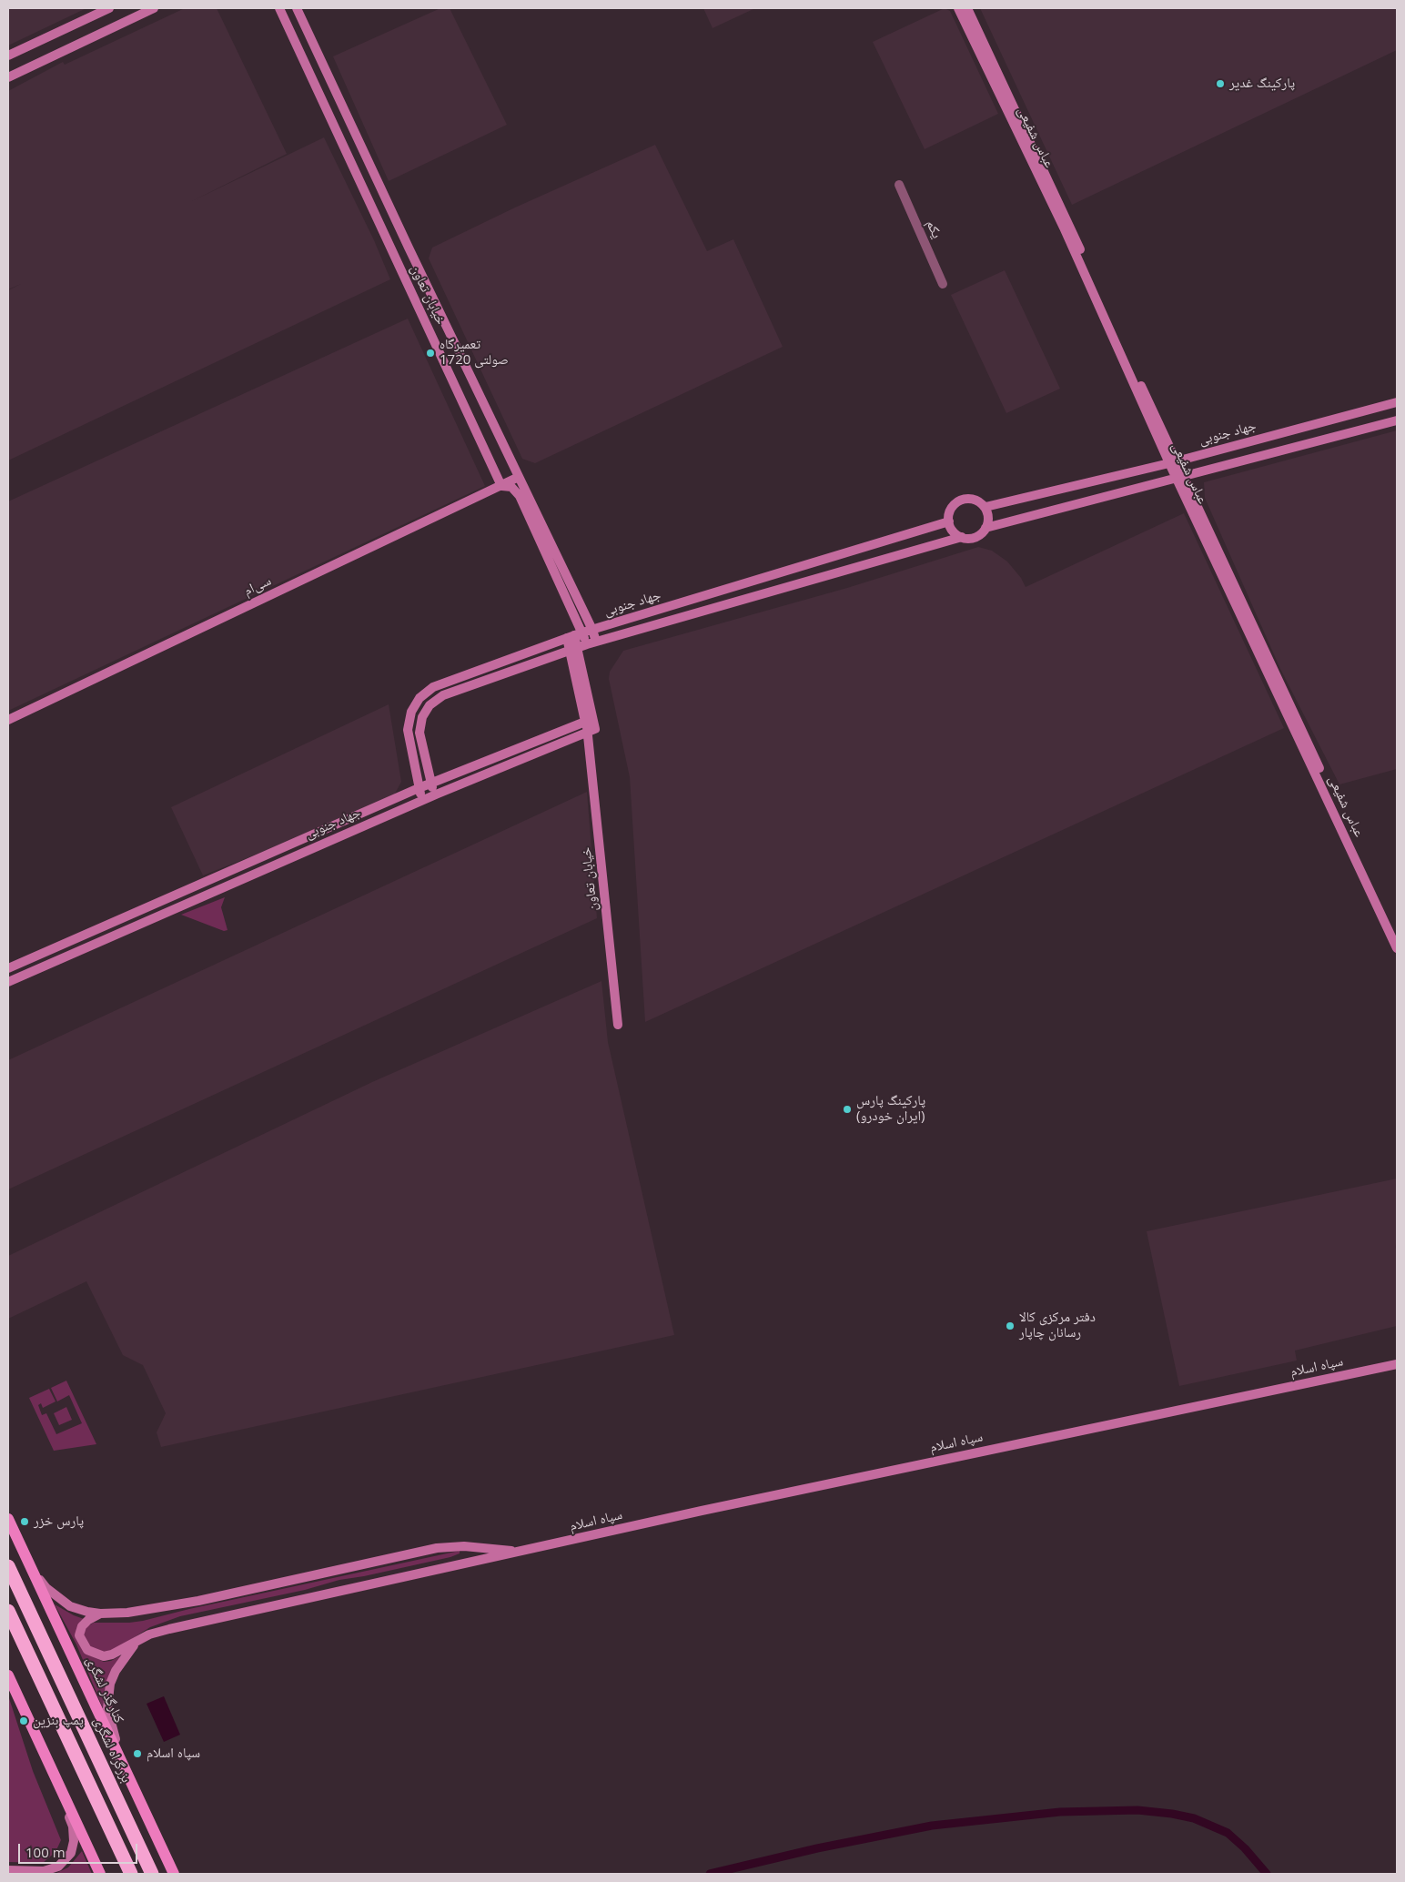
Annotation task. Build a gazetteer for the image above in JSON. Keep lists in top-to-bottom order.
{
  "streets": {
    "highway": ["بزرگراه لشگری"],
    "main road": ["کنارگذر لشگری"],
    "street": [
      "عباس شفیعی",
      "یکم",
      "خیابان تعاون",
      "جهاد جنوبی",
      "سی‌ام",
      "سپاه اسلام"
    ]
  },
  "crossings": [
    ["عباس شفیعی", "جهاد جنوبی"],
    ["خیابان تعاون", "جهاد جنوبی"],
    ["خیابان تعاون", "سی‌ام"],
    ["سپاه اسلام", "کنارگذر لشگری"]
  ],
  "places": [
    "پارکینگ غدیر",
    "تعمیرگاه 1720 صولتی",
    "پارکینگ پارس (ایران خودرو)",
    "دفتر مرکزی کالا رسانان چاپار",
    "پارس خزر",
    "پمپ بنزین",
    "سپاه اسلام"
  ],
  "scale_bar": "100 m"
}
